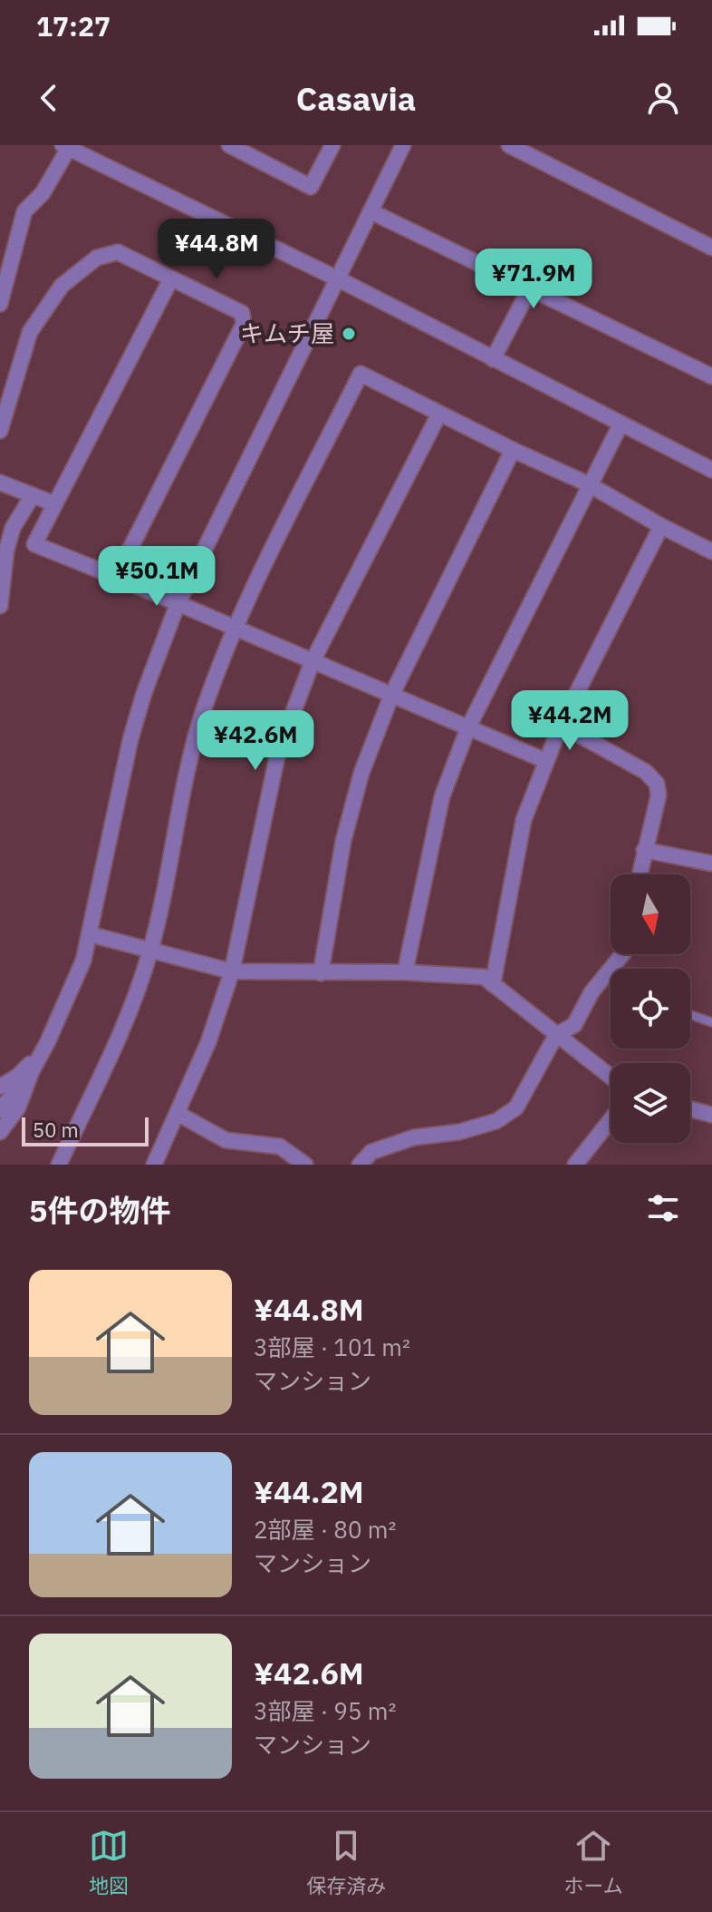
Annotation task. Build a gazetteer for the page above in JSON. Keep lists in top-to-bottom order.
{
  "places": ["キムチ屋"],
  "scale_bar": "50 m",
  "north": "bottom",
  "page": {
    "status": "17:27",
    "header": "Casavia",
    "price": [
      "¥44.8M",
      "¥71.9M",
      "¥50.1M",
      "¥44.2M",
      "¥42.6M"
    ],
    "scale": "50 m",
    "heading": "5件の物件",
    "list": [
      {
        "name": "¥44.8M",
        "note": "3部屋 · 101 m² · マンション"
      },
      {
        "name": "¥44.2M",
        "note": "2部屋 · 80 m² · マンション"
      },
      {
        "name": "¥42.6M",
        "note": "3部屋 · 95 m² · マンション"
      }
    ],
    "tabs": ["地図", "保存済み", "ホーム"]
  }
}
